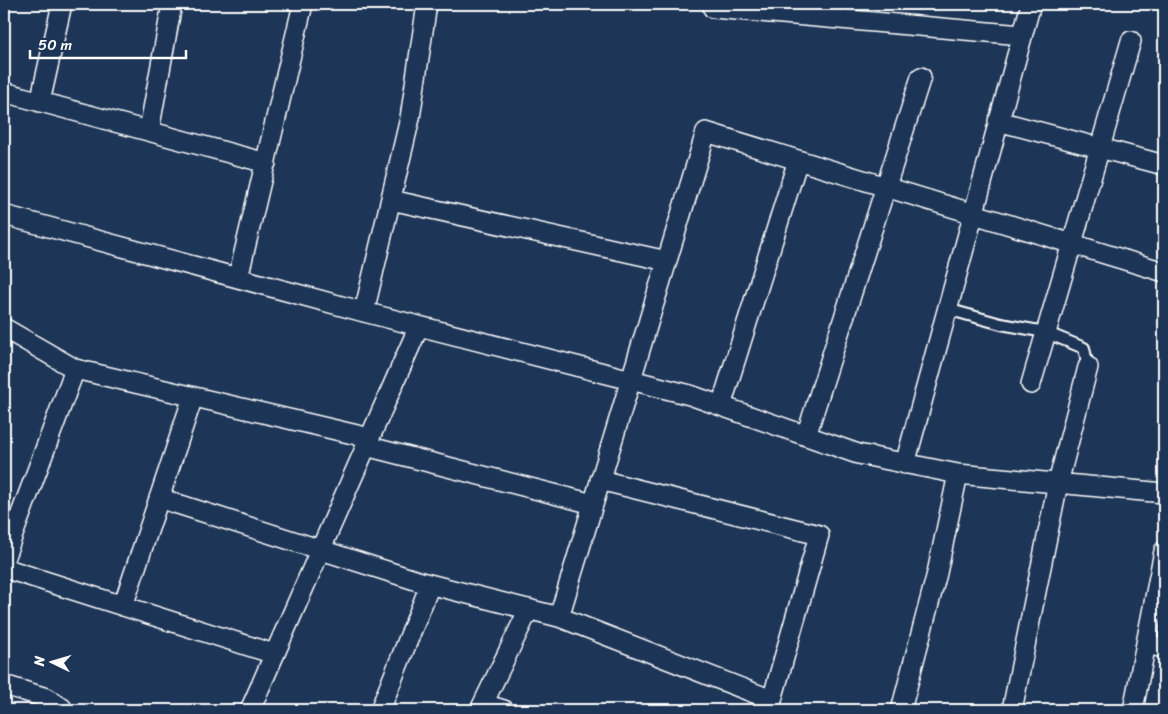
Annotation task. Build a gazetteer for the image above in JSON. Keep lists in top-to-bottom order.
{
  "scale_bar": "50 m",
  "north": "left"
}
